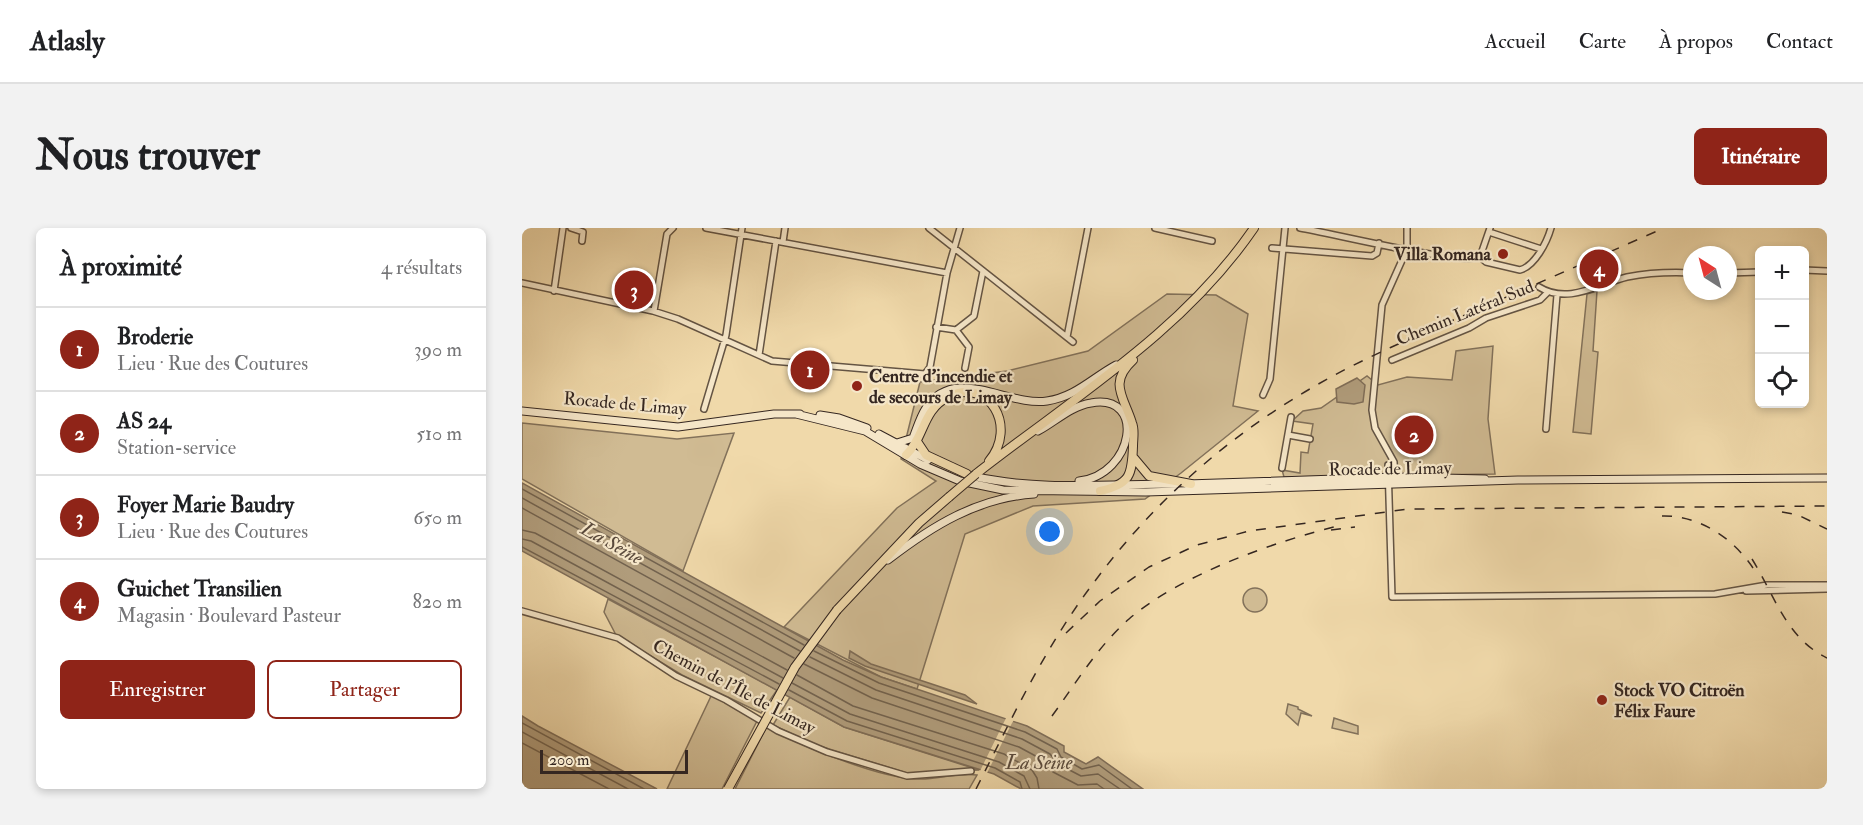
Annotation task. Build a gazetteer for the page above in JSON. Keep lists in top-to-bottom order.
{
  "streets": {
    "main road": ["Rocade de Limay"],
    "street": ["Chemin Latéral Sud", "Chemin de l'Île de Limay"]
  },
  "water": ["La Seine"],
  "places": ["Villa Romana", "Centre d'incendie et de secours de Limay", "Stock VO Citroën Félix Faure"],
  "scale_bar": "200 m",
  "north": "top left",
  "page": {
    "header": "Atlasly",
    "nav": [
      "Accueil",
      "Carte",
      "À propos",
      "Contact"
    ],
    "buttons": [
      "Itinéraire",
      ["Enregistrer", "Partager"]
    ],
    "title": "Nous trouver",
    "heading": ["À proximité", "4 résultats"],
    "map_buttons": ["+", "−"],
    "pins": [
      "4",
      "3",
      "1",
      "2"
    ],
    "list": [
      {
        "mark": "1",
        "name": "Broderie",
        "note": "Lieu · Rue des Coutures",
        "value": "390 m"
      },
      {
        "mark": "2",
        "name": "AS 24",
        "note": "Station-service",
        "value": "510 m"
      },
      {
        "mark": "3",
        "name": "Foyer Marie Baudry",
        "note": "Lieu · Rue des Coutures",
        "value": "650 m"
      },
      {
        "mark": "4",
        "name": "Guichet Transilien",
        "note": "Magasin · Boulevard Pasteur",
        "value": "820 m"
      }
    ],
    "scale": "200 m"
  }
}
